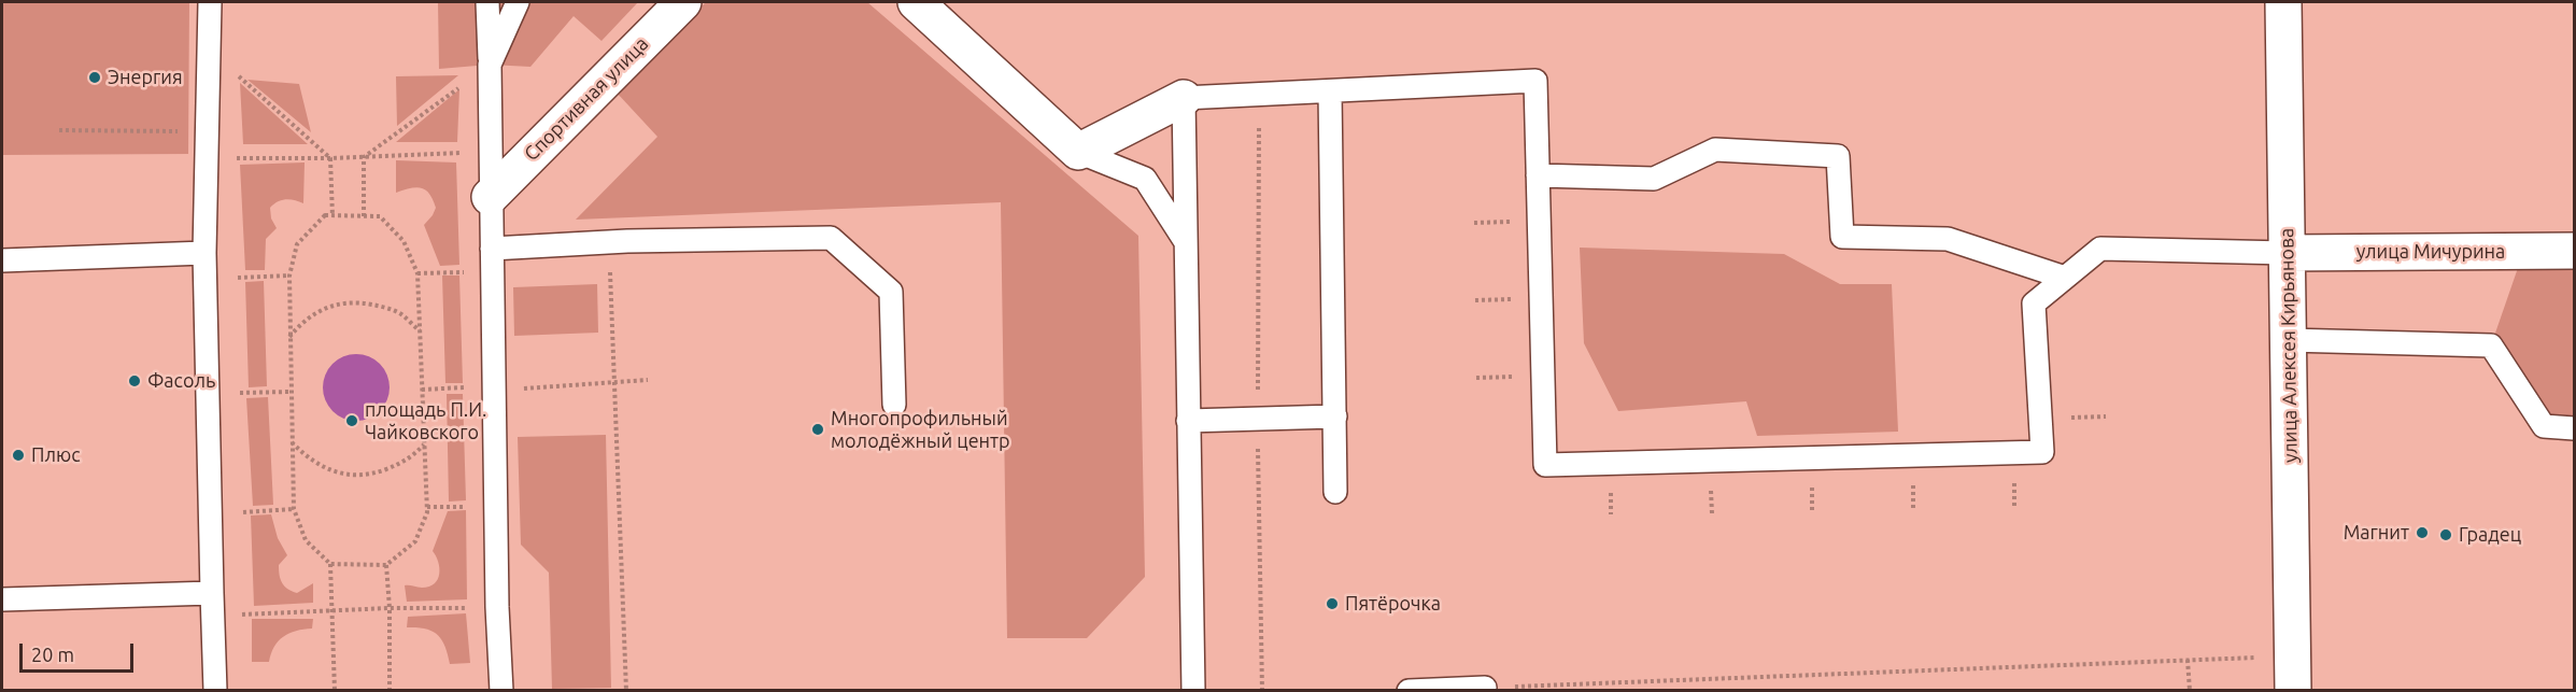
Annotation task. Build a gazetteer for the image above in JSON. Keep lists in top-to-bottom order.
{
  "streets": {
    "street": ["Спортивная улица", "улица Мичурина", "улица Алексея Кирьянова"]
  },
  "crossings": [
    ["улица Мичурина", "улица Алексея Кирьянова"]
  ],
  "places": [
    "Энергия",
    "Фасоль",
    "площадь П.И. Чайковского",
    "Многопрофильный молодёжный центр",
    "Плюс",
    "Магнит",
    "Градец",
    "Пятёрочка"
  ],
  "scale_bar": "20 m"
}
